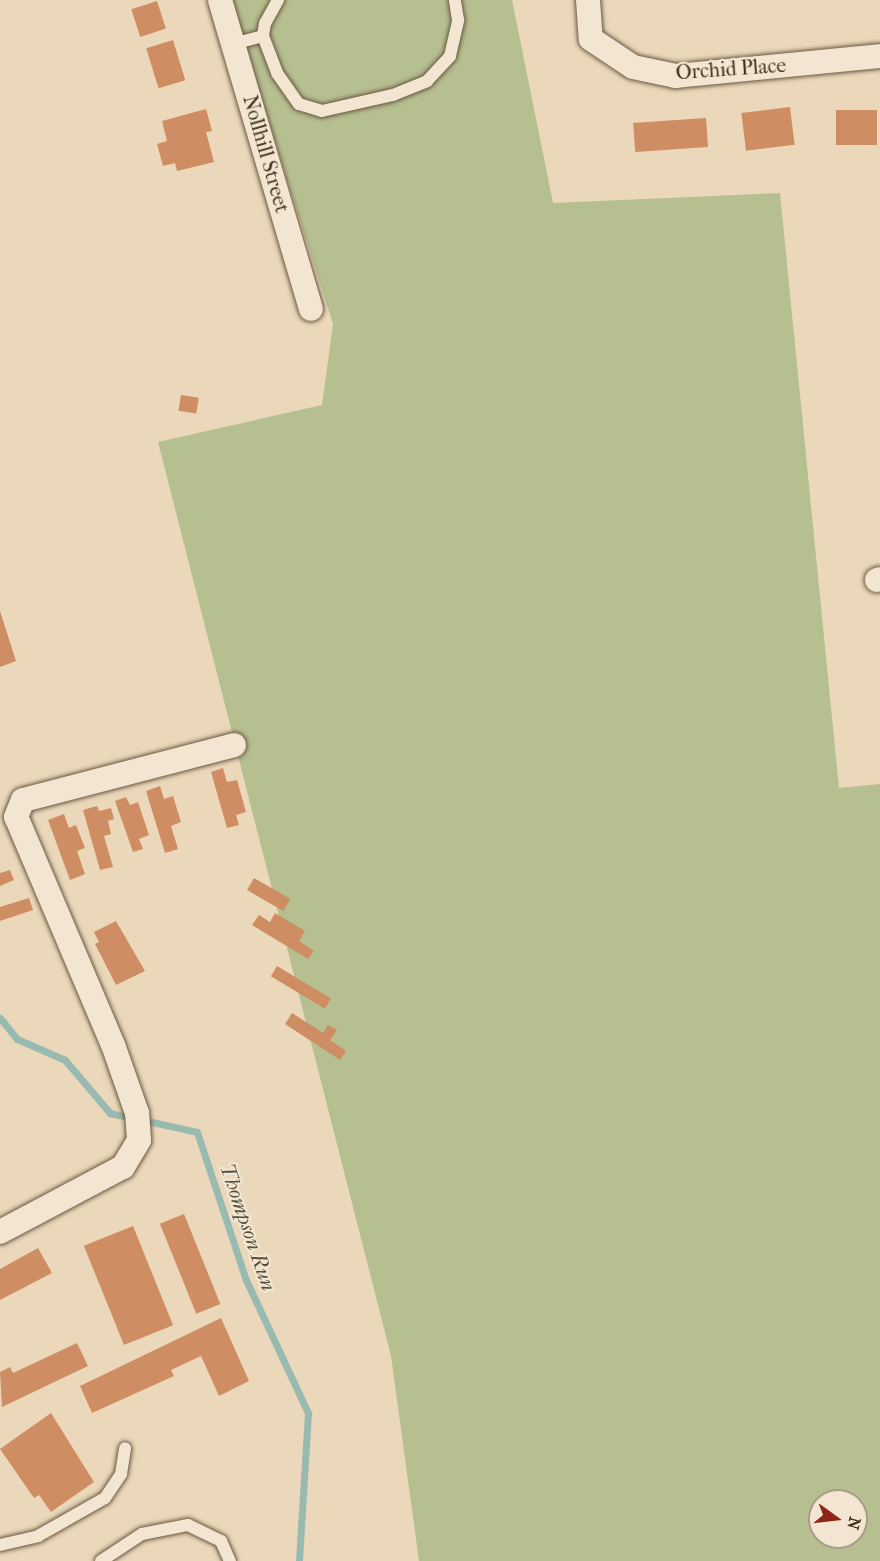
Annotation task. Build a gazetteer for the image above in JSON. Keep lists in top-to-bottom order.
{
  "streets": {
    "street": ["Orchid Place", "Nollhill Street"]
  },
  "water": ["Thompson Run"],
  "north": "right"
}
